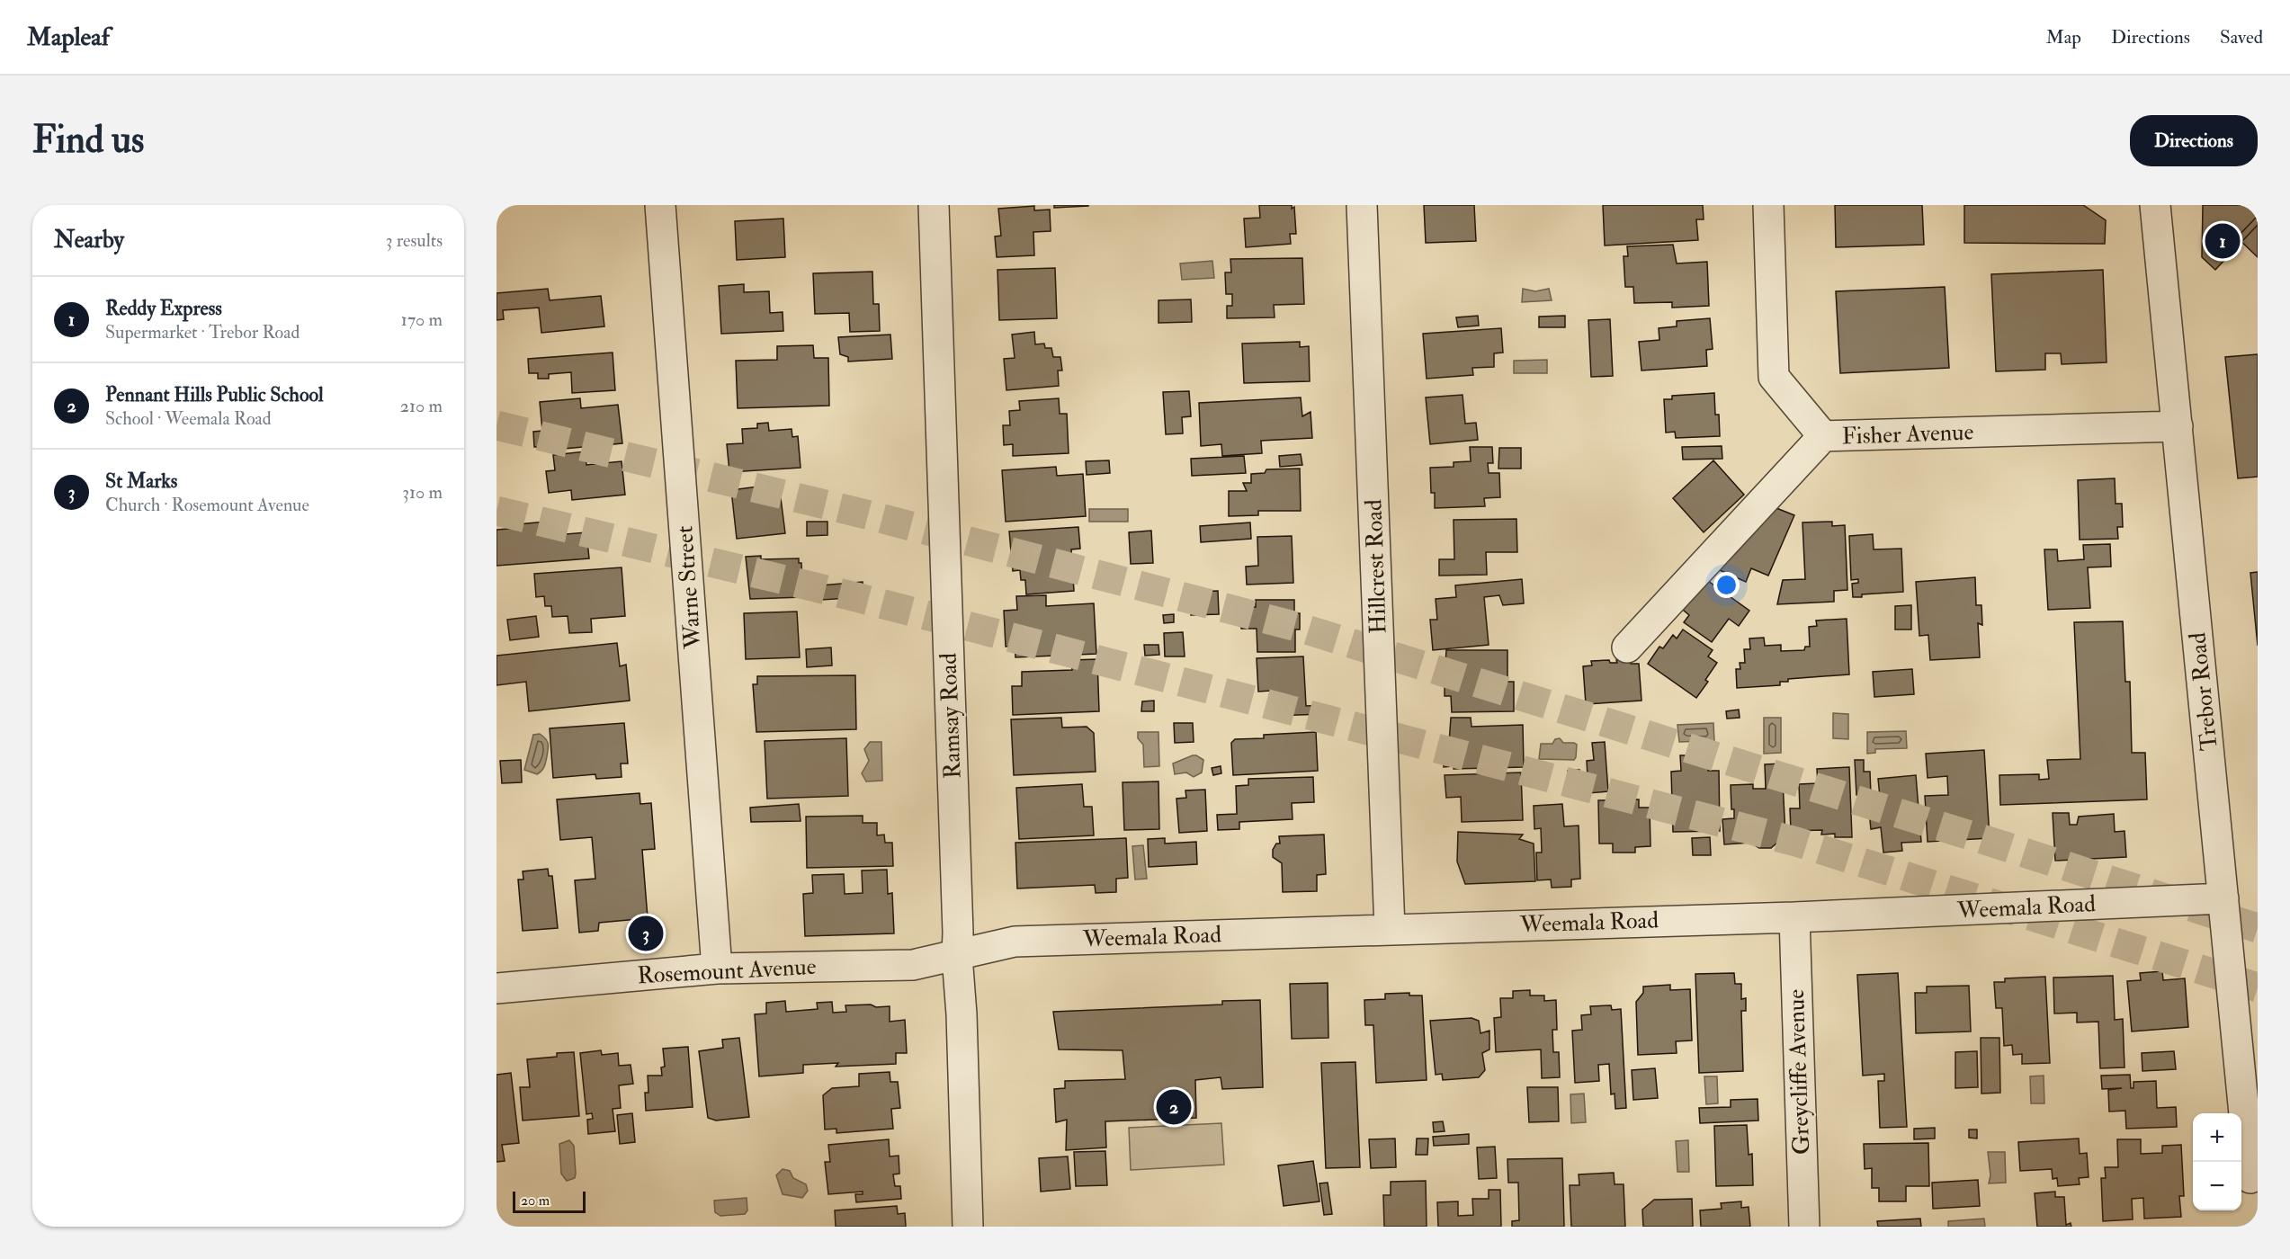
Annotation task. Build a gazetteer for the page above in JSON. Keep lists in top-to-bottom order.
{
  "streets": {
    "street": [
      "Fisher Avenue",
      "Hillcrest Road",
      "Warne Street",
      "Trebor Road",
      "Ramsay Road",
      "Weemala Road",
      "Rosemount Avenue",
      "Greycliffe Avenue"
    ]
  },
  "crossings": [
    ["Fisher Avenue", "Trebor Road"],
    ["Hillcrest Road", "Weemala Road"],
    ["Warne Street", "Rosemount Avenue"],
    ["Trebor Road", "Weemala Road"],
    ["Ramsay Road", "Weemala Road"],
    ["Ramsay Road", "Rosemount Avenue"],
    ["Weemala Road", "Rosemount Avenue"],
    ["Weemala Road", "Greycliffe Avenue"]
  ],
  "scale_bar": "20 m",
  "page": {
    "header": "Mapleaf",
    "nav": ["Map", "Directions", "Saved"],
    "buttons": "Directions",
    "title": "Find us",
    "heading": ["Nearby", "3 results"],
    "pins": ["1", "3", "2"],
    "list": [
      {
        "mark": "1",
        "name": "Reddy Express",
        "note": "Supermarket · Trebor Road",
        "value": "170 m"
      },
      {
        "mark": "2",
        "name": "Pennant Hills Public School",
        "note": "School · Weemala Road",
        "value": "210 m"
      },
      {
        "mark": "3",
        "name": "St Marks",
        "note": "Church · Rosemount Avenue",
        "value": "310 m"
      }
    ],
    "map_buttons": ["+", "−"],
    "scale": "20 m"
  }
}
